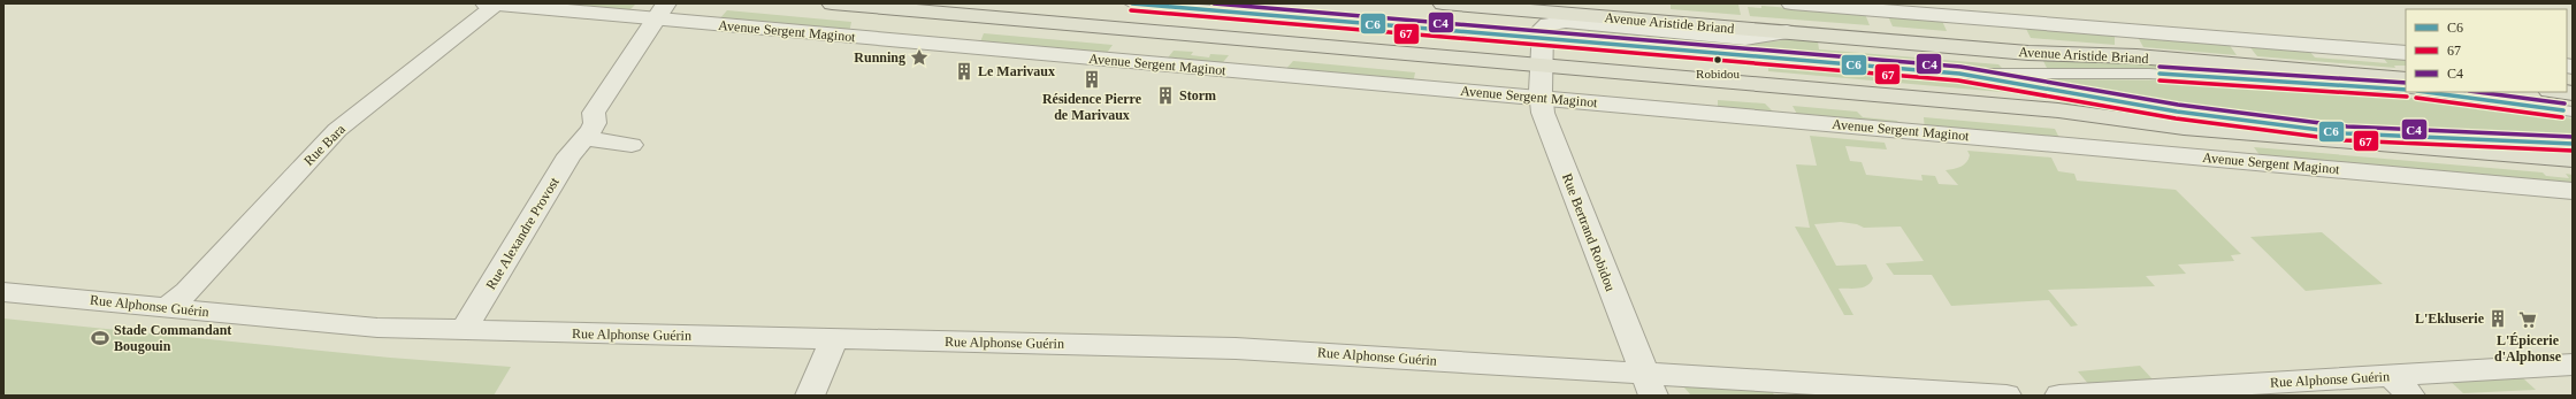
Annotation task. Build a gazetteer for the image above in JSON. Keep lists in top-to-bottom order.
{
  "streets": {
    "main road": ["Avenue Aristide Briand", "Avenue Sergent Maginot"],
    "street": [
      "Rue Bara",
      "Rue Bertrand Robidou",
      "Rue Alexandre Provost",
      "Rue Alphonse Guérin"
    ]
  },
  "crossings": [
    ["Avenue Sergent Maginot", "Rue Bara"],
    ["Avenue Sergent Maginot", "Rue Bertrand Robidou"],
    ["Avenue Sergent Maginot", "Rue Alexandre Provost"],
    ["Rue Bara", "Rue Alphonse Guérin"],
    ["Rue Bertrand Robidou", "Rue Alphonse Guérin"],
    ["Rue Alexandre Provost", "Rue Alphonse Guérin"]
  ],
  "places": {
    "place": ["Running"],
    "other": ["Robidou"],
    "building": [
      "Le Marivaux",
      "Résidence Pierre de Marivaux",
      "Storm",
      "L'Ekluserie"
    ],
    "supermarket": ["L'Épicerie d'Alphonse"],
    "sports": ["Stade Commandant Bougouin"]
  },
  "lines": ["transit line C6", "transit line C4", "transit line 67"],
  "legend": ["C6", "67", "C4"]
}
